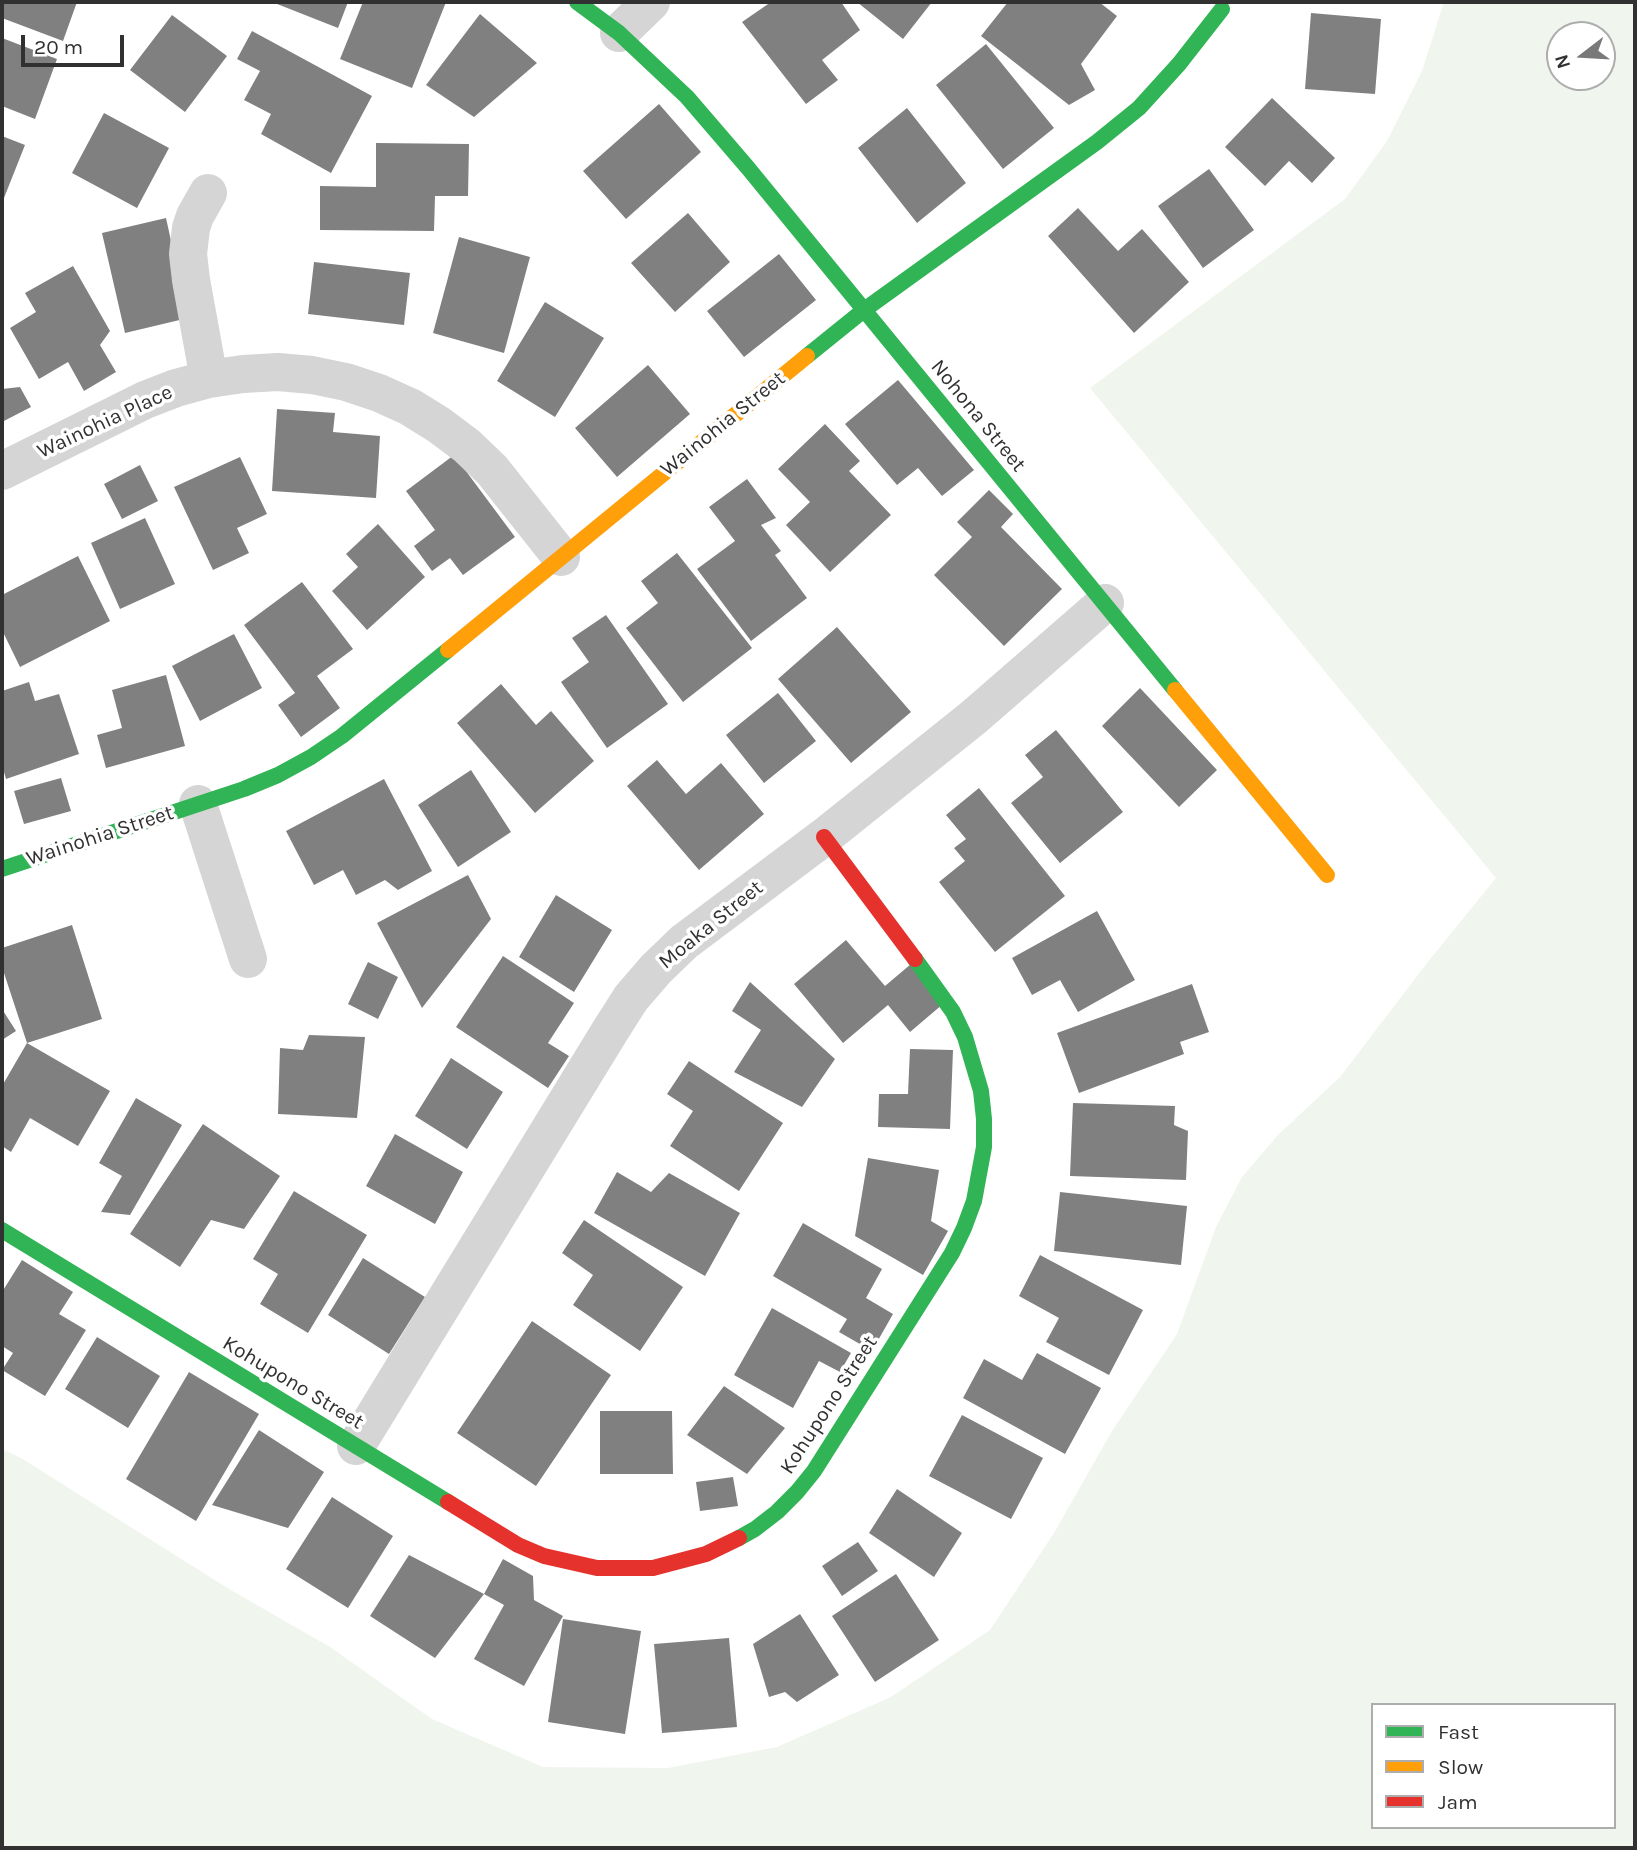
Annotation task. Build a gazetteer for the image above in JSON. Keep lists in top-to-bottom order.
{
  "streets": {
    "street": [
      "Nohona Street",
      "Wainohia Place",
      "Wainohia Street",
      "Moaka Street",
      "Kohupono Street"
    ]
  },
  "crossings": [
    ["Nohona Street", "Wainohia Street"],
    ["Nohona Street", "Moaka Street"],
    ["Wainohia Place", "Wainohia Street"],
    ["Moaka Street", "Kohupono Street"]
  ],
  "legend": ["Fast", "Slow", "Jam"],
  "scale_bar": "20 m",
  "north": "left"
}
